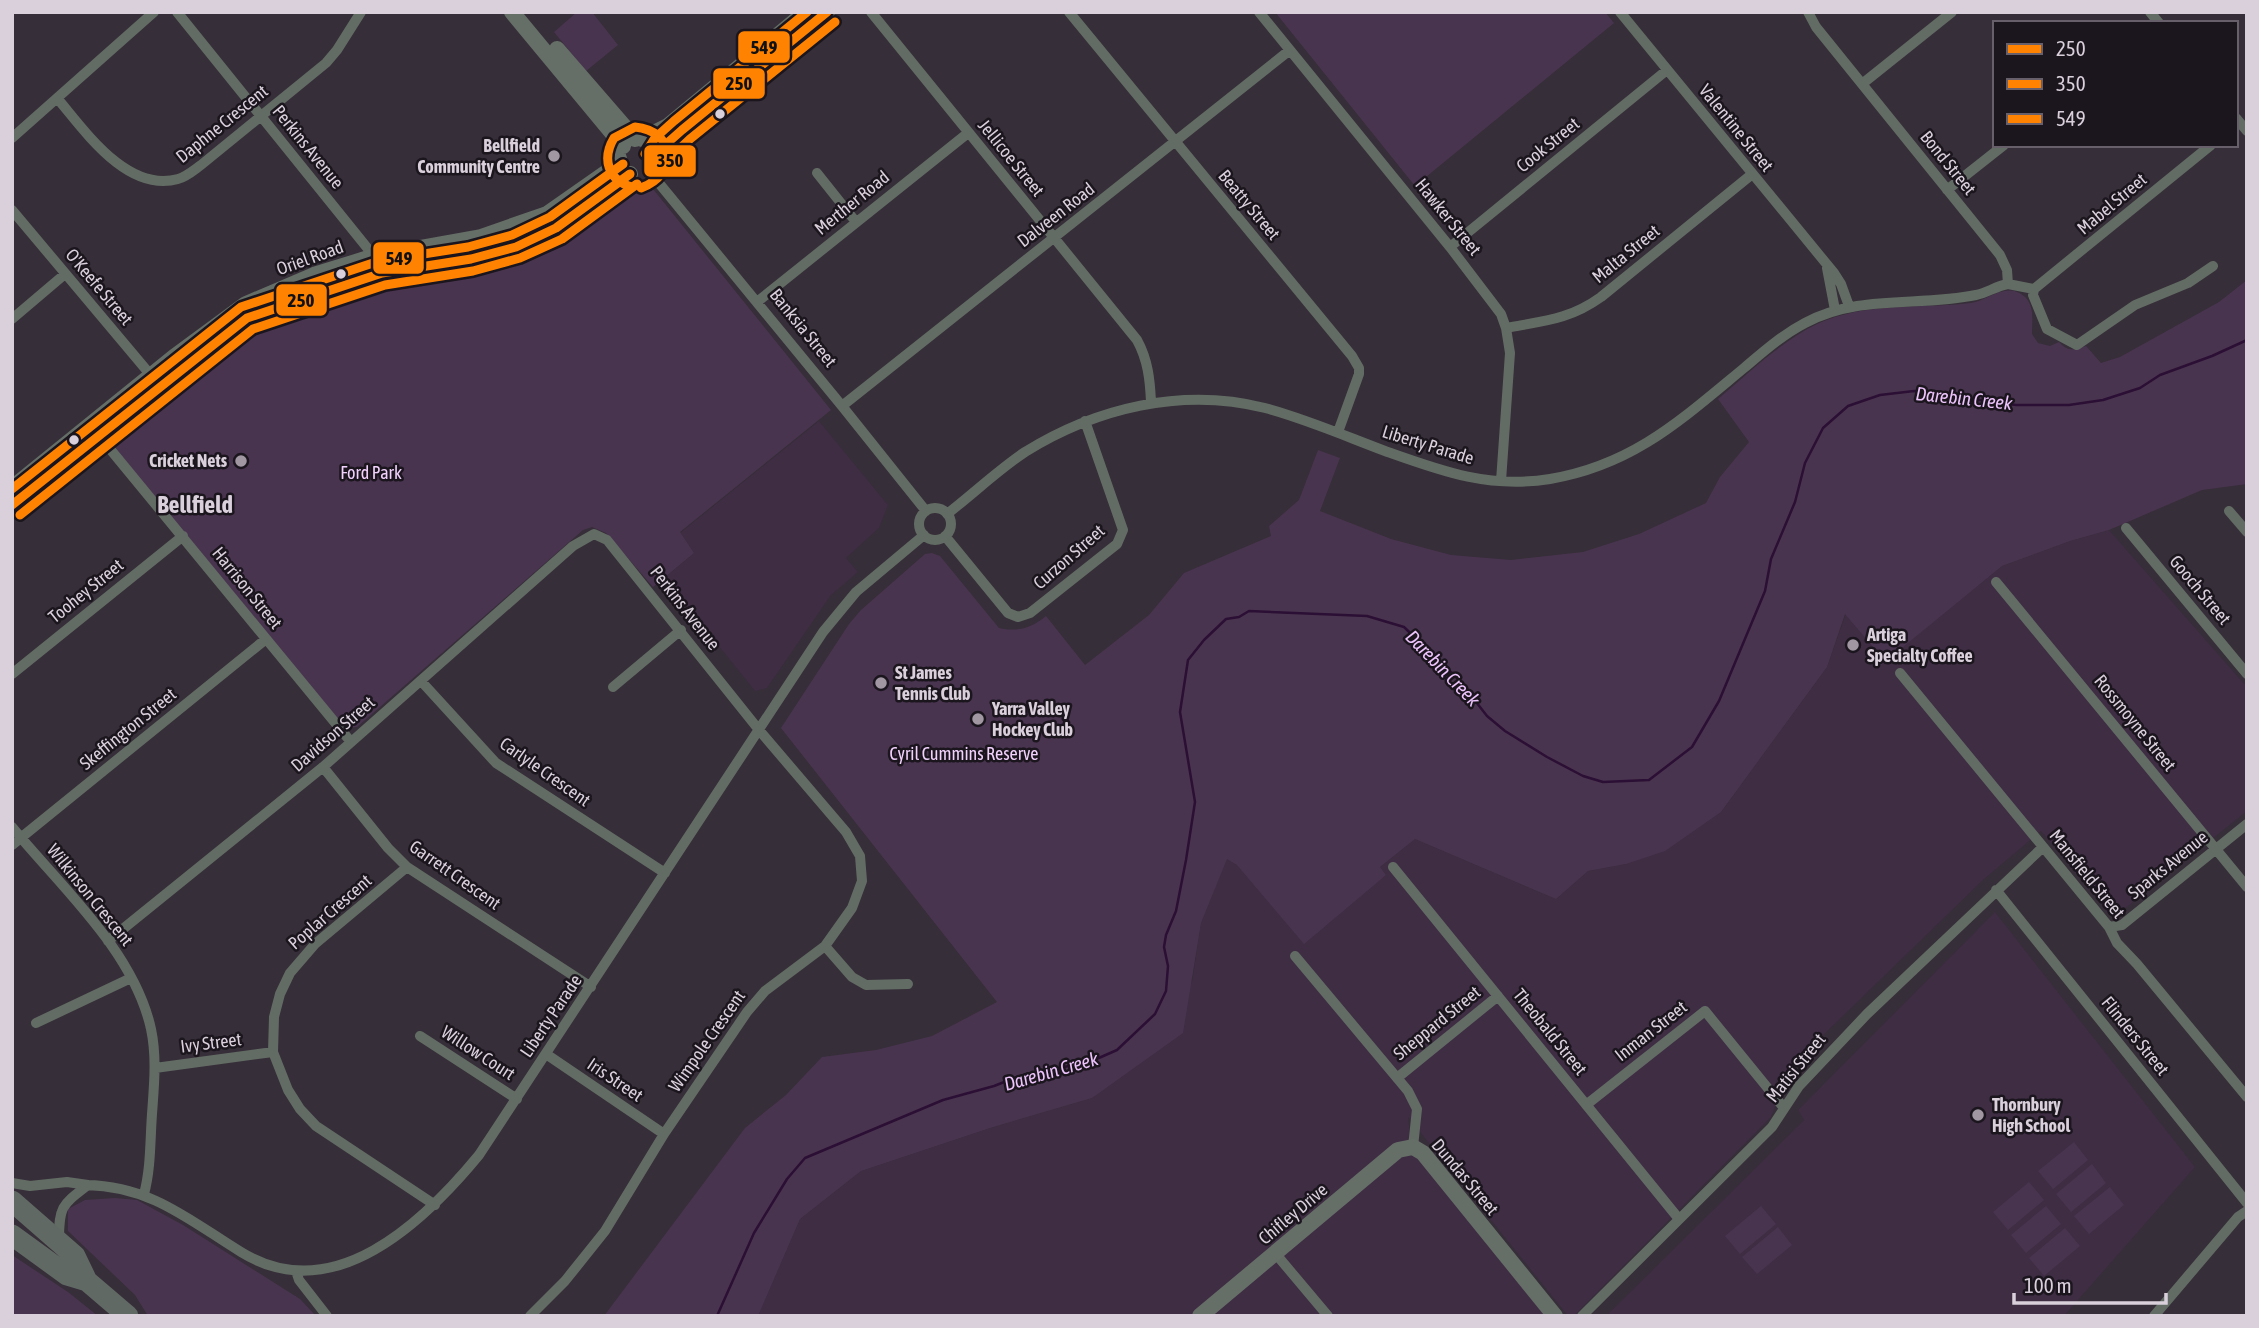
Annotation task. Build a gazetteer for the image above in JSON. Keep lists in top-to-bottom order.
{
  "streets": {
    "main road": ["Oriel Road", "Dundas Street", "Chifley Drive"],
    "street": [
      "Daphne Crescent",
      "Valentine Street",
      "Cook Street",
      "Perkins Avenue",
      "Jellicoe Street",
      "Bond Street",
      "Merther Road",
      "Mabel Street",
      "Beatty Street",
      "Dalveen Road",
      "Hawker Street",
      "Malta Street",
      "O'Keefe Street",
      "Banksia Street",
      "Liberty Parade",
      "Curzon Street",
      "Harrison Street",
      "Gooch Street",
      "Toohey Street",
      "Rossmoyne Street",
      "Skeffington Street",
      "Davidson Street",
      "Carlyle Crescent",
      "Sparks Avenue",
      "Mansfield Street",
      "Garrett Crescent",
      "Wilkinson Crescent",
      "Poplar Crescent",
      "Sheppard Street",
      "Inman Street",
      "Theobald Street",
      "Flinders Street",
      "Wimpole Crescent",
      "Ivy Street",
      "Willow Court",
      "Matisi Street",
      "Iris Street"
    ]
  },
  "crossings": [
    ["Daphne Crescent", "Perkins Avenue"],
    ["Valentine Street", "Cook Street"],
    ["Valentine Street", "Malta Street"],
    ["Valentine Street", "Liberty Parade"],
    ["Cook Street", "Hawker Street"],
    ["Perkins Avenue", "Oriel Road"],
    ["Perkins Avenue", "Liberty Parade"],
    ["Perkins Avenue", "Davidson Street"],
    ["Perkins Avenue", "Wimpole Crescent"],
    ["Jellicoe Street", "Merther Road"],
    ["Jellicoe Street", "Dalveen Road"],
    ["Jellicoe Street", "Liberty Parade"],
    ["Bond Street", "Liberty Parade"],
    ["Merther Road", "Banksia Street"],
    ["Beatty Street", "Dalveen Road"],
    ["Beatty Street", "Liberty Parade"],
    ["Dalveen Road", "Hawker Street"],
    ["Dalveen Road", "Banksia Street"],
    ["Hawker Street", "Malta Street"],
    ["Hawker Street", "Liberty Parade"],
    ["Oriel Road", "O'Keefe Street"],
    ["Oriel Road", "Banksia Street"],
    ["Oriel Road", "Harrison Street"],
    ["Banksia Street", "Liberty Parade"],
    ["Banksia Street", "Curzon Street"],
    ["Liberty Parade", "Curzon Street"],
    ["Liberty Parade", "Carlyle Crescent"],
    ["Liberty Parade", "Garrett Crescent"],
    ["Liberty Parade", "Wilkinson Crescent"],
    ["Liberty Parade", "Poplar Crescent"],
    ["Liberty Parade", "Wimpole Crescent"],
    ["Liberty Parade", "Willow Court"],
    ["Liberty Parade", "Iris Street"],
    ["Harrison Street", "Toohey Street"],
    ["Harrison Street", "Skeffington Street"],
    ["Harrison Street", "Davidson Street"],
    ["Rossmoyne Street", "Sparks Avenue"],
    ["Skeffington Street", "Wilkinson Crescent"],
    ["Davidson Street", "Carlyle Crescent"],
    ["Davidson Street", "Garrett Crescent"],
    ["Davidson Street", "Wilkinson Crescent"],
    ["Sparks Avenue", "Mansfield Street"],
    ["Mansfield Street", "Matisi Street"],
    ["Garrett Crescent", "Poplar Crescent"],
    ["Wilkinson Crescent", "Ivy Street"],
    ["Poplar Crescent", "Ivy Street"],
    ["Sheppard Street", "Theobald Street"],
    ["Sheppard Street", "Dundas Street"],
    ["Inman Street", "Theobald Street"],
    ["Inman Street", "Matisi Street"],
    ["Theobald Street", "Matisi Street"],
    ["Flinders Street", "Matisi Street"],
    ["Wimpole Crescent", "Iris Street"],
    ["Dundas Street", "Chifley Drive"]
  ],
  "districts": ["Bellfield"],
  "water": ["Darebin Creek"],
  "parks": ["Ford Park", "Cyril Cummins Reserve"],
  "places": [
    "Bellfield Community Centre",
    "Cricket Nets",
    "Artiga Specialty Coffee",
    "St James Tennis Club",
    "Yarra Valley Hockey Club",
    "Thornbury High School"
  ],
  "lines": ["transit line 250", "transit line 549", "transit line 350"],
  "legend": ["250", "350", "549"],
  "scale_bar": "100 m"
}
